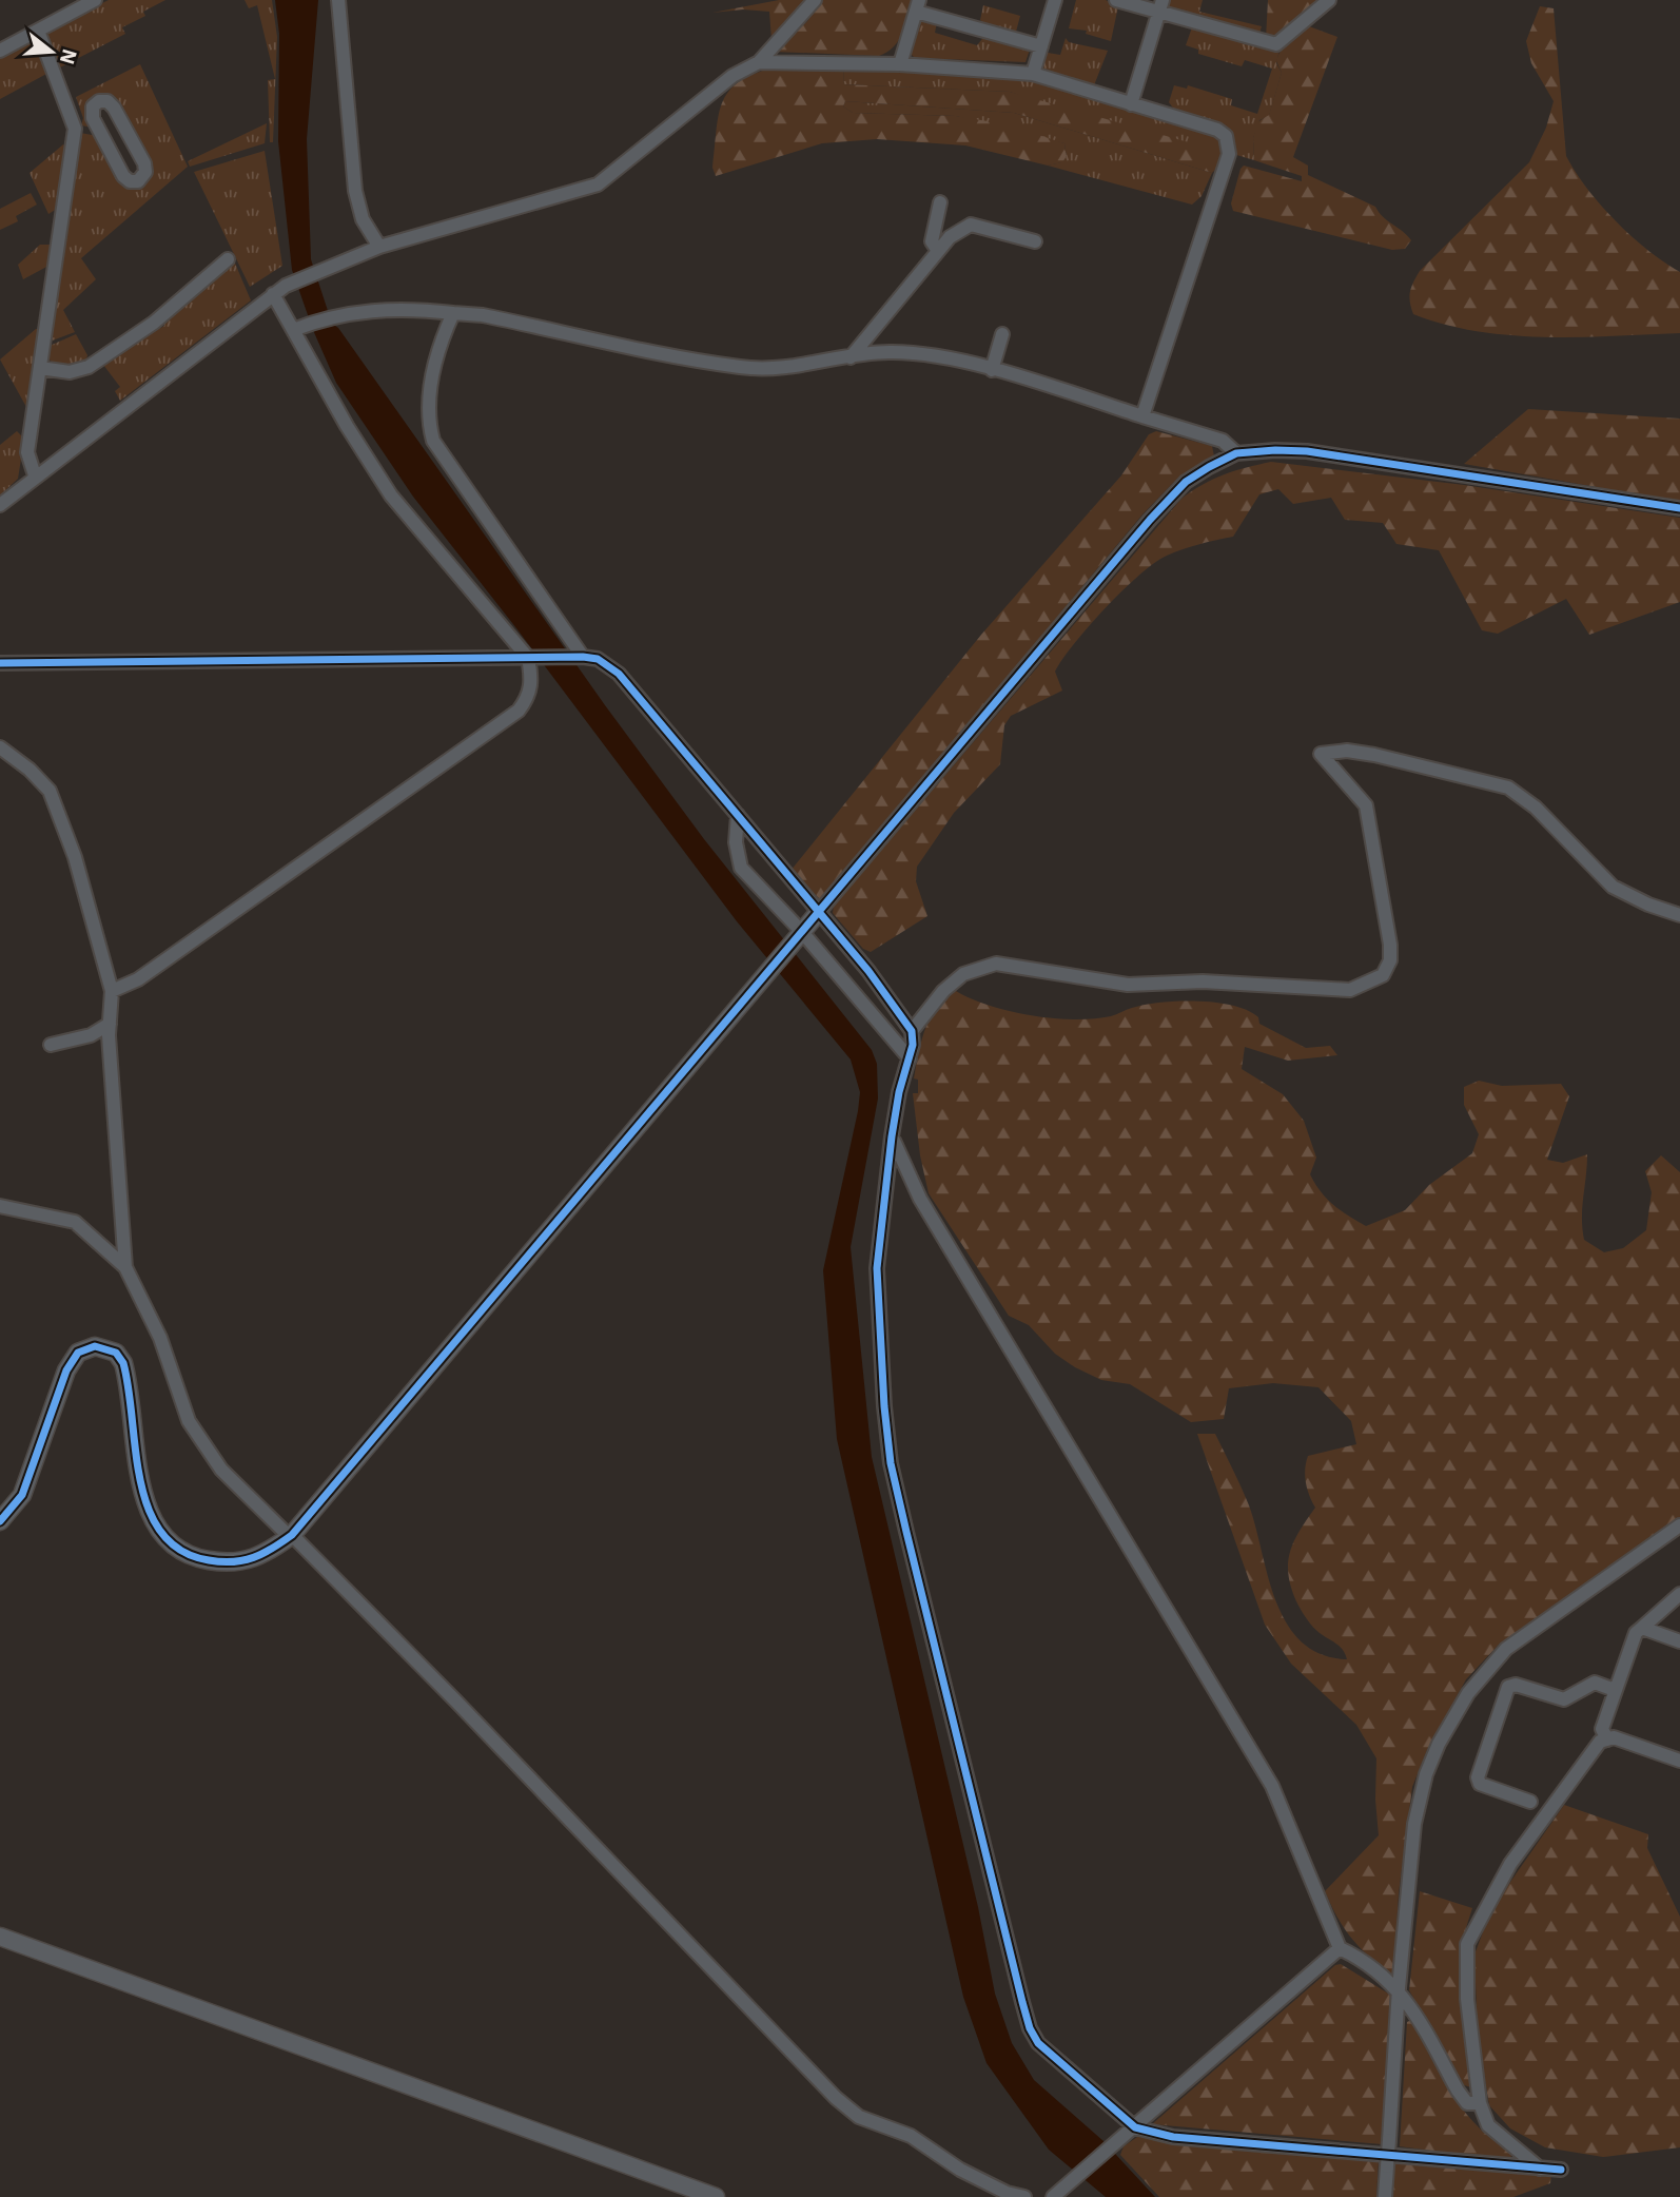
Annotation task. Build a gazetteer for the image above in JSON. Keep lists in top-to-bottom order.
{
  "north": "right"
}
